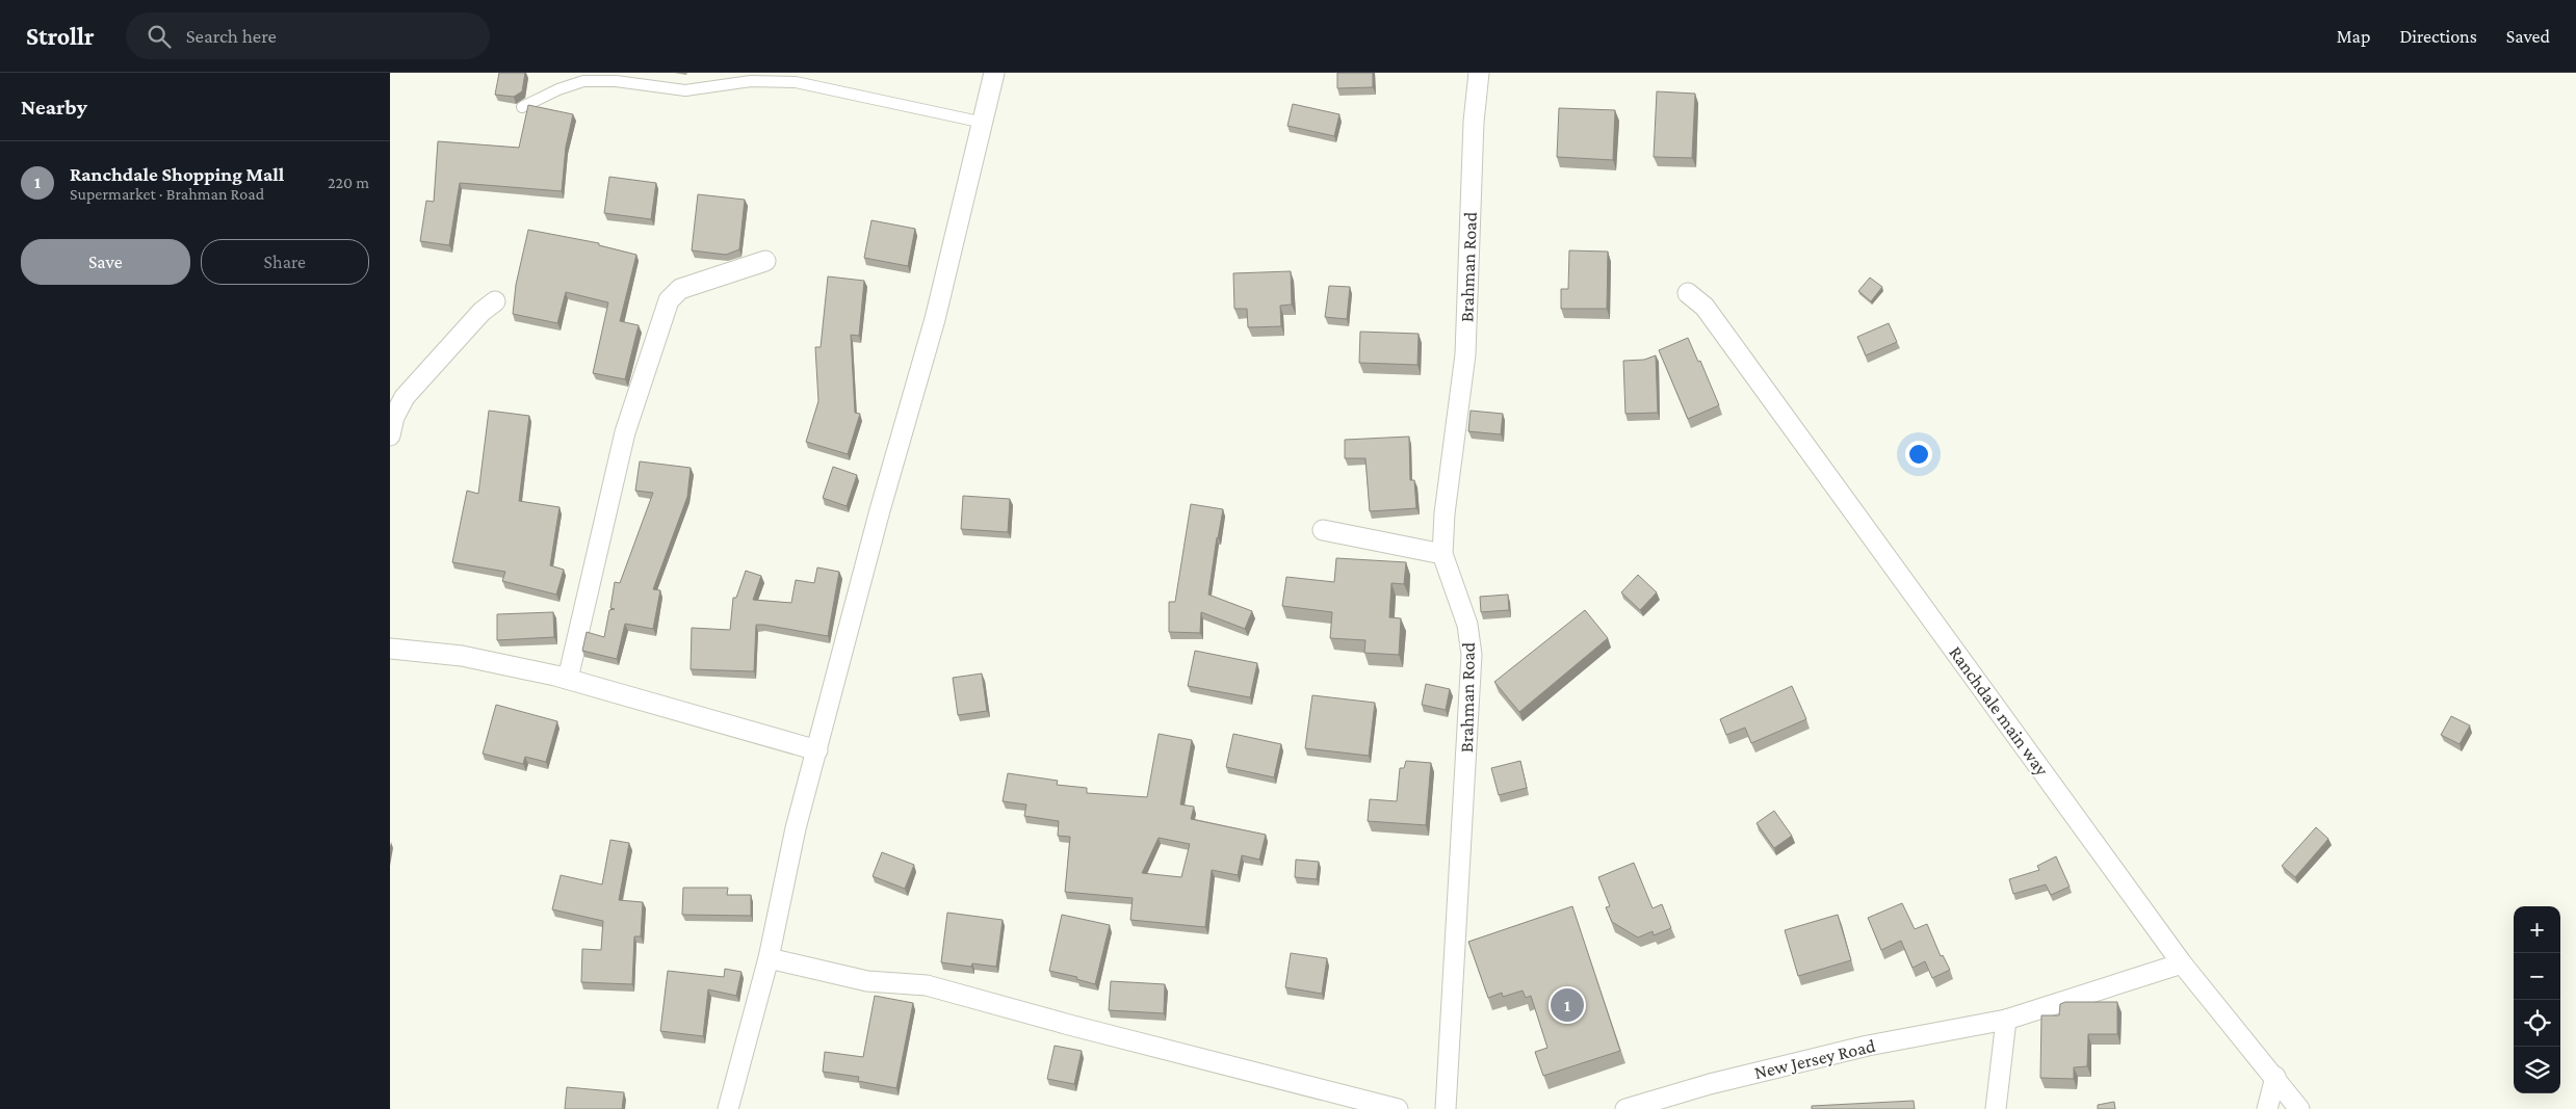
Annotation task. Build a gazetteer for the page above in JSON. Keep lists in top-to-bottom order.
{
  "streets": {
    "street": ["Brahman Road", "Ranchdale main way", "New Jersey Road"]
  },
  "crossings": [
    ["Ranchdale main way", "New Jersey Road"]
  ],
  "page": {
    "header": "Strollr",
    "search": "Search here",
    "nav": ["Map", "Directions", "Saved"],
    "heading": "Nearby",
    "list": [
      {
        "mark": "1",
        "name": "Ranchdale Shopping Mall",
        "note": "Supermarket · Brahman Road",
        "value": "220 m"
      }
    ],
    "buttons": ["Save", "Share"],
    "map_buttons": ["+", "−"],
    "pins": "1"
  }
}
